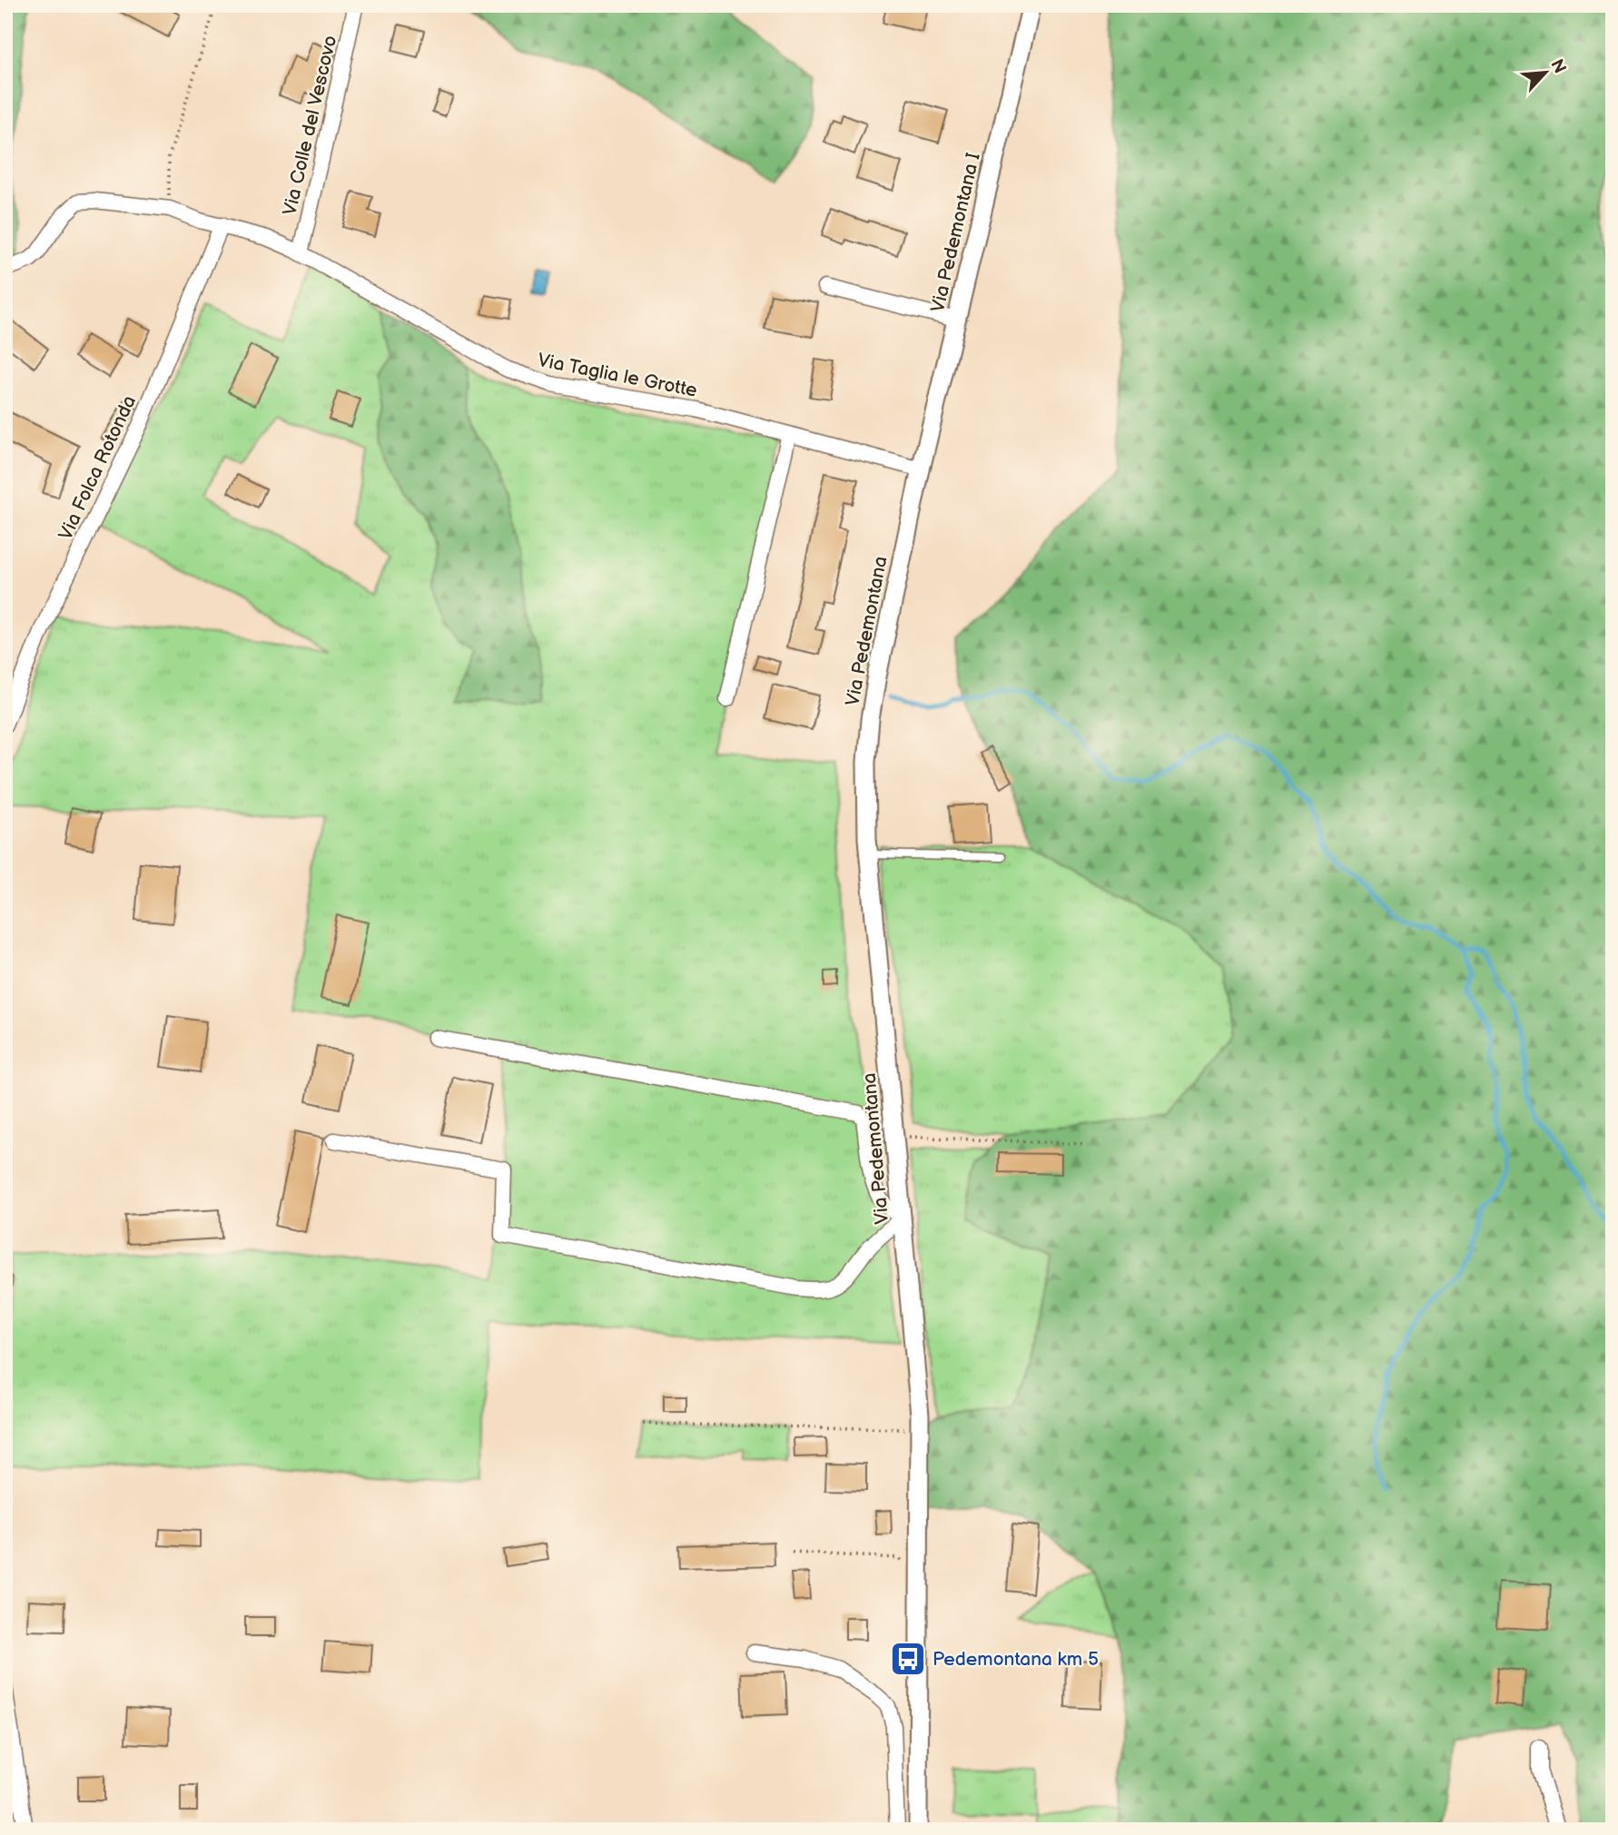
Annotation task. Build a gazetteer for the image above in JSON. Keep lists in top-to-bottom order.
{
  "streets": {
    "street": [
      "Via Colle del Vescovo",
      "Via Pedemontana I",
      "Via Taglia le Grotte",
      "Via Folca Rotonda",
      "Via Pedemontana"
    ]
  },
  "crossings": [
    ["Via Colle del Vescovo", "Via Taglia le Grotte"],
    ["Via Pedemontana I", "Via Taglia le Grotte"],
    ["Via Pedemontana I", "Via Pedemontana"],
    ["Via Taglia le Grotte", "Via Folca Rotonda"],
    ["Via Taglia le Grotte", "Via Pedemontana"]
  ],
  "places": {
    "bus stop": ["Pedemontana km 5"]
  },
  "north": "top right"
}
